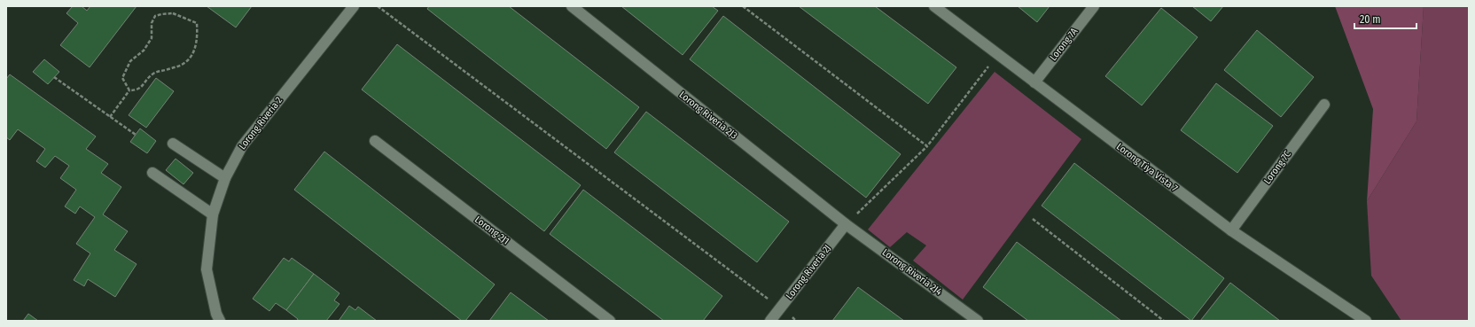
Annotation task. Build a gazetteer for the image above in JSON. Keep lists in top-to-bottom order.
{
  "streets": {
    "street": [
      "Lorong 7A",
      "Lorong Riveria 2J3",
      "Lorong Riveria 2",
      "Lorong Tiya Vista 7",
      "Lorong 7C",
      "Lorong 2J1",
      "Lorong Riveria 2J",
      "Lorong Riveria 2J4"
    ]
  },
  "crossings": [
    ["Lorong 7A", "Lorong Tiya Vista 7"],
    ["Lorong Riveria 2J3", "Lorong Riveria 2J"],
    ["Lorong Riveria 2J3", "Lorong Riveria 2J4"],
    ["Lorong Tiya Vista 7", "Lorong 7C"],
    ["Lorong Riveria 2J", "Lorong Riveria 2J4"]
  ],
  "scale_bar": "20 m"
}
